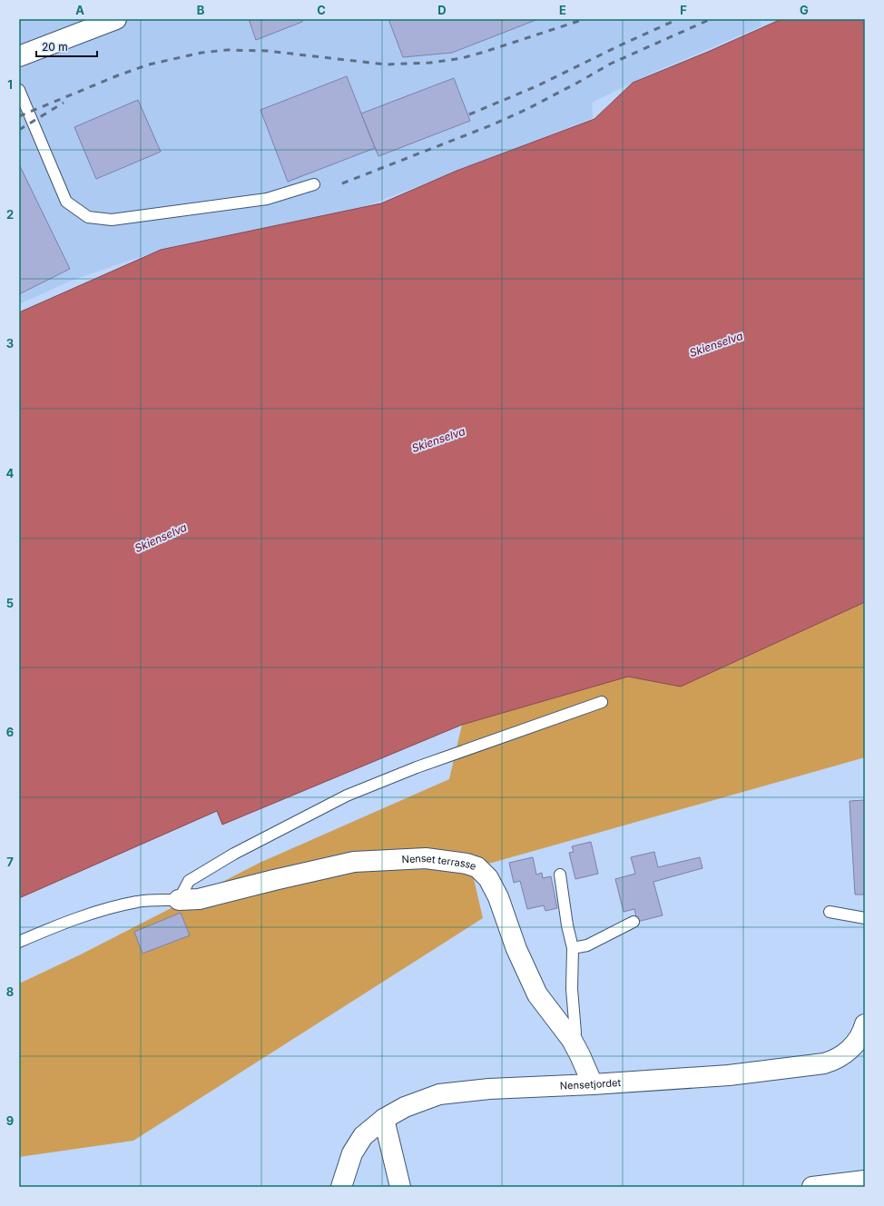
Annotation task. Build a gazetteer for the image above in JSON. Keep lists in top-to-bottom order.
{
  "streets": {
    "street": ["Nenset terrasse", "Nensetjordet"]
  },
  "crossings": [
    ["Nenset terrasse", "Nensetjordet"]
  ],
  "water": ["Skienselva"],
  "scale_bar": "20 m",
  "grid": {
    "columns": [
      "A",
      "B",
      "C",
      "D",
      "E",
      "F",
      "G"
    ],
    "rows": [
      "1",
      "2",
      "3",
      "4",
      "5",
      "6",
      "7",
      "8",
      "9"
    ]
  }
}
